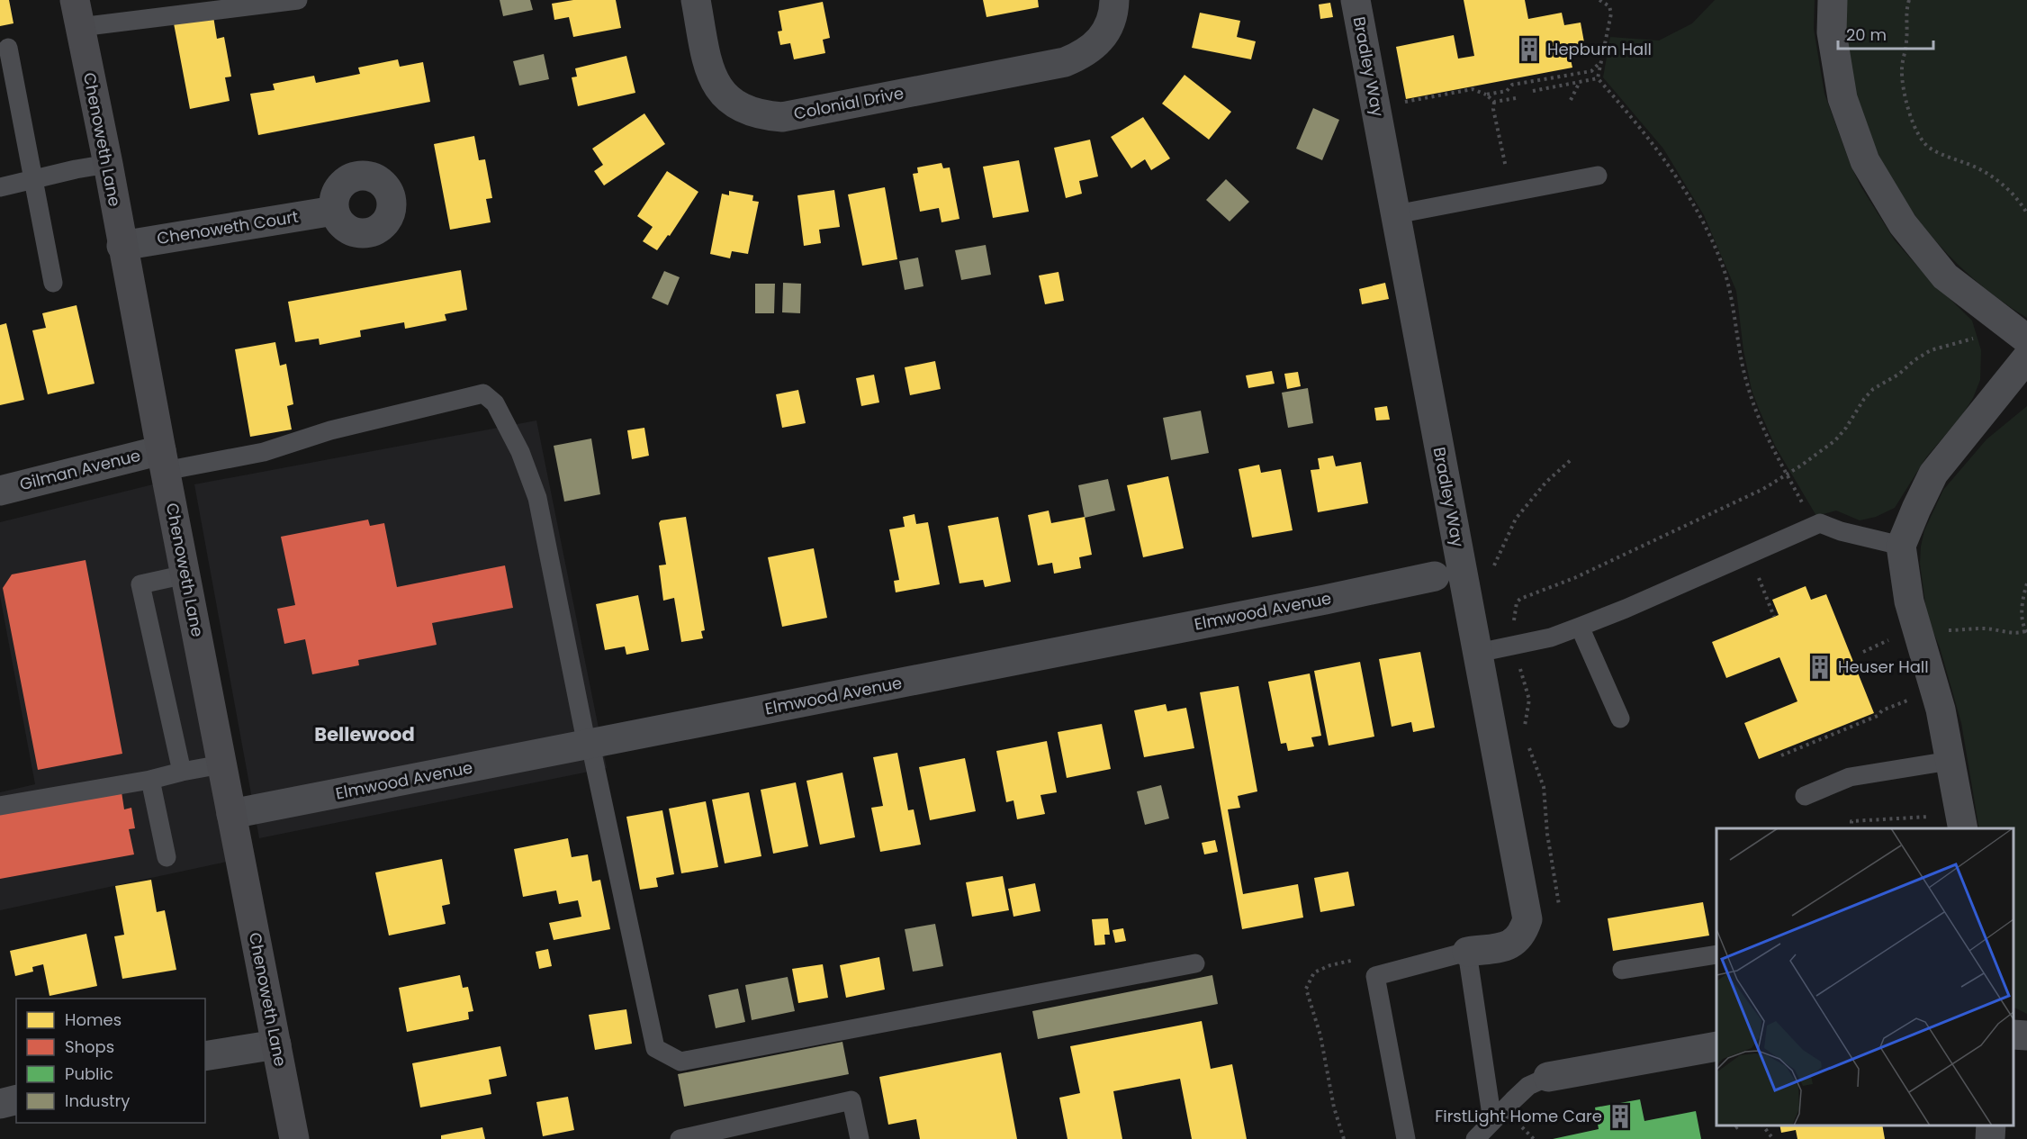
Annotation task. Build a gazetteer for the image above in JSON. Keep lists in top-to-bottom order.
{
  "streets": {
    "main road": ["Chenoweth Lane"],
    "street": [
      "Bradley Way",
      "Colonial Drive",
      "Chenoweth Court",
      "Gilman Avenue",
      "Elmwood Avenue"
    ]
  },
  "crossings": [
    ["Bradley Way", "Elmwood Avenue"],
    ["Chenoweth Lane", "Chenoweth Court"],
    ["Chenoweth Lane", "Gilman Avenue"],
    ["Chenoweth Lane", "Elmwood Avenue"]
  ],
  "districts": ["Bellewood"],
  "places": {
    "building": ["Hepburn Hall", "Heuser Hall", "FirstLight Home Care"]
  },
  "legend": [
    "Homes",
    "Shops",
    "Public",
    "Industry"
  ],
  "scale_bar": "20 m"
}
